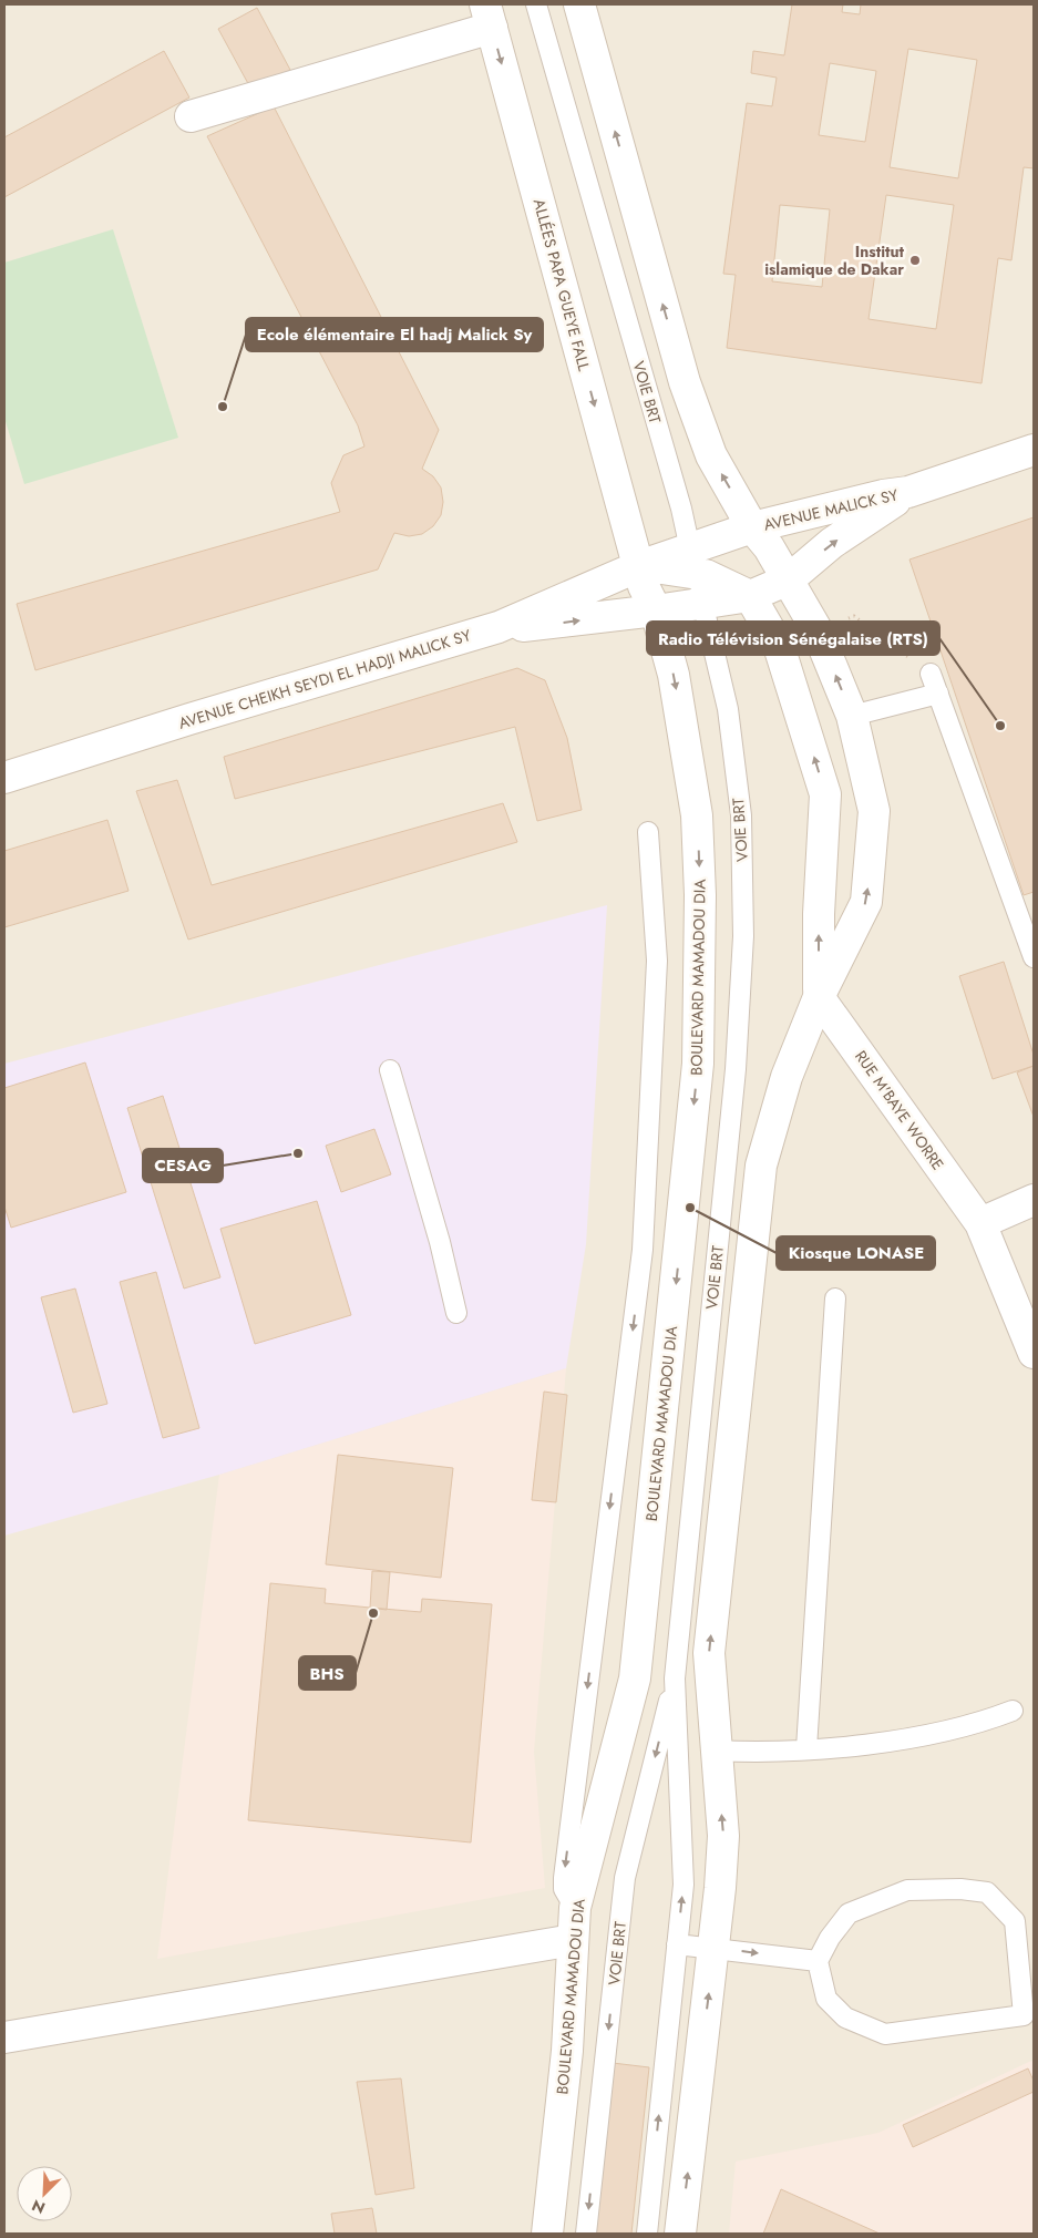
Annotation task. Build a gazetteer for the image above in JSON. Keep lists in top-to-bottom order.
{
  "streets": {
    "street": [
      "ALLÉES PAPA GUEYE FALL",
      "AVENUE MALICK SY",
      "AVENUE CHEIKH SEYDI EL HADJI MALICK SY",
      "BOULEVARD MAMADOU DIA",
      "RUE M'BAYE WORRE"
    ],
    "lane": ["VOIE BRT"]
  },
  "crossings": [
    ["ALLÉES PAPA GUEYE FALL", "AVENUE MALICK SY"],
    ["ALLÉES PAPA GUEYE FALL", "AVENUE CHEIKH SEYDI EL HADJI MALICK SY"],
    ["ALLÉES PAPA GUEYE FALL", "BOULEVARD MAMADOU DIA"],
    ["VOIE BRT", "AVENUE MALICK SY"],
    ["VOIE BRT", "AVENUE CHEIKH SEYDI EL HADJI MALICK SY"],
    ["AVENUE MALICK SY", "AVENUE CHEIKH SEYDI EL HADJI MALICK SY"],
    ["AVENUE MALICK SY", "BOULEVARD MAMADOU DIA"]
  ],
  "places": [
    "Institut islamique de Dakar",
    "Ecole élémentaire El hadj Malick Sy",
    "Radio Télévision Sénégalaise (RTS)",
    "CESAG",
    "Kiosque LONASE",
    "BHS"
  ],
  "north": "bottom left"
}
